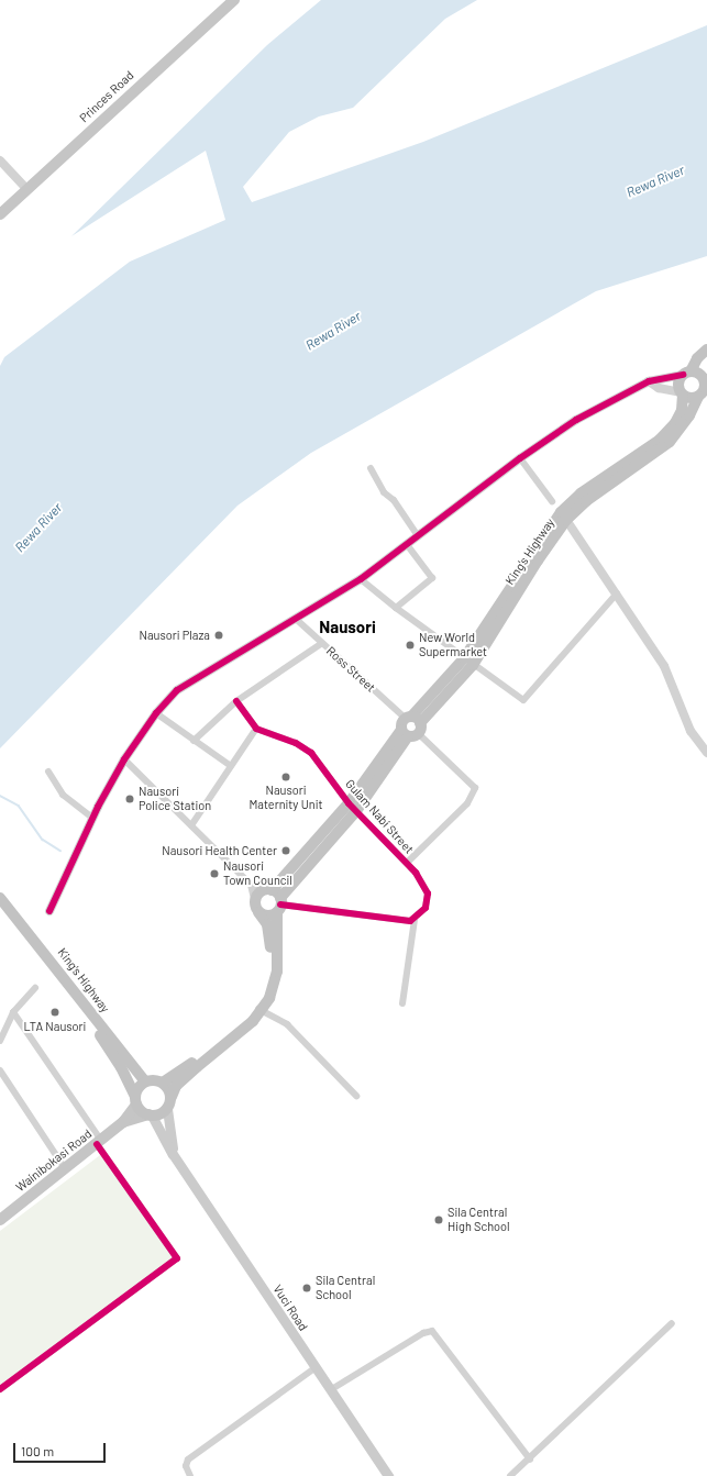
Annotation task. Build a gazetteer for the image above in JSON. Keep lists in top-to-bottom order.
{
  "streets": {
    "highway": ["King's Highway"],
    "main road": ["Princes Road", "Wainibokasi Road", "Vuci Road"],
    "street": ["Ross Street", "Gulam Nabi Street"]
  },
  "crossings": [
    ["King's Highway", "Ross Street"],
    ["King's Highway", "Gulam Nabi Street"],
    ["King's Highway", "Wainibokasi Road"],
    ["King's Highway", "Vuci Road"],
    ["Ross Street", "Gulam Nabi Street"],
    ["Wainibokasi Road", "Vuci Road"]
  ],
  "districts": ["Nausori"],
  "water": ["Rewa River"],
  "places": [
    "Nausori Plaza",
    "New World Supermarket",
    "Nausori Maternity Unit",
    "Nausori Police Station",
    "Nausori Health Center",
    "Nausori Town Council",
    "LTA Nausori",
    "Sila Central High School",
    "Sila Central School"
  ],
  "scale_bar": "100 m"
}
